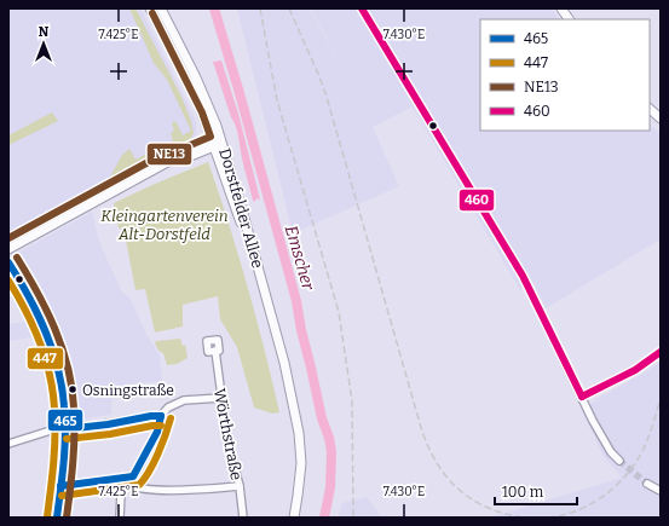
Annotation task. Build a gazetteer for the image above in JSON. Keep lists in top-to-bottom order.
{
  "streets": {
    "main road": ["Dorstfelder Allee"],
    "street": ["Wörthstraße"]
  },
  "water": ["Emscher"],
  "parks": ["Kleingartenverein Alt-Dorstfeld"],
  "places": ["Osningstraße"],
  "lines": [
    "transit line 460",
    "transit line NE13",
    "transit line 465",
    "transit line 447"
  ],
  "legend": [
    "465",
    "447",
    "NE13",
    "460"
  ],
  "scale_bar": "100 m",
  "north": "top",
  "coordinates": ["7.425°E", "7.430°E"]
}
